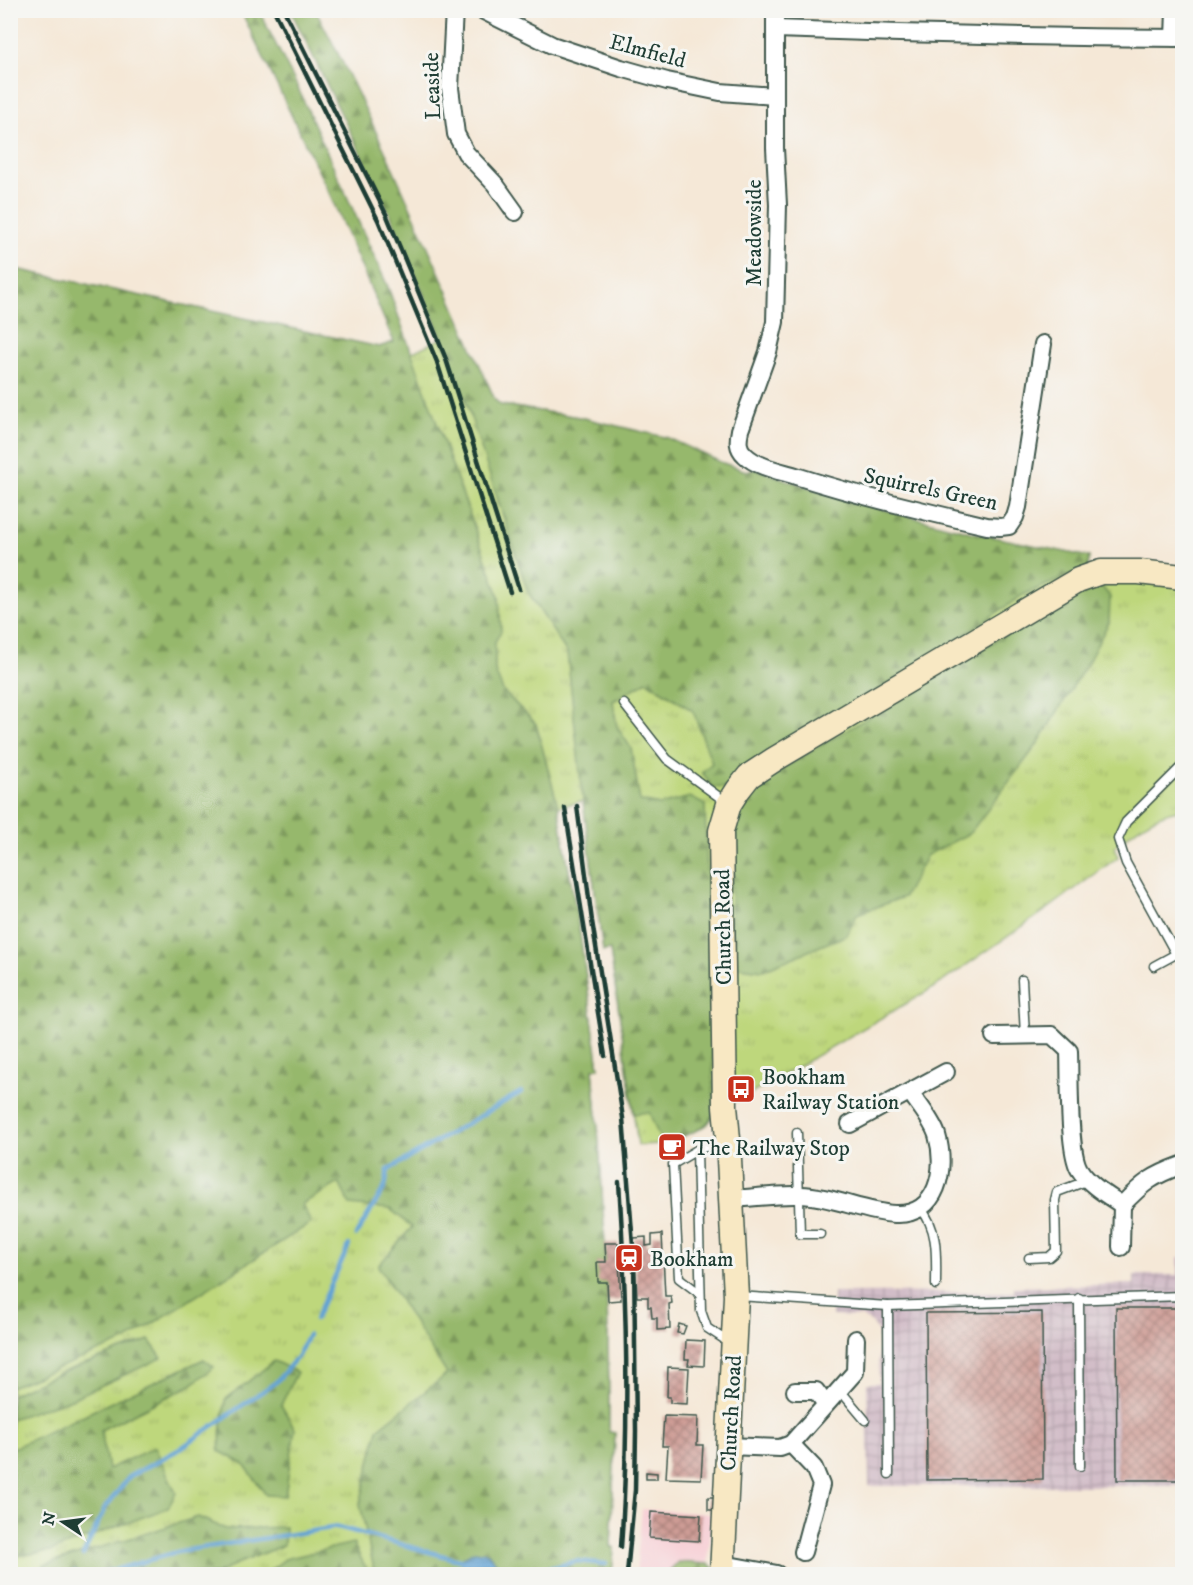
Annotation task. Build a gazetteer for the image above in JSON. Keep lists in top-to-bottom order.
{
  "streets": {
    "street": [
      "Elmfield",
      "Leaside",
      "Meadowside",
      "Squirrels Green",
      "Church Road"
    ]
  },
  "crossings": [
    ["Elmfield", "Meadowside"],
    ["Meadowside", "Squirrels Green"]
  ],
  "places": {
    "bus stop": ["Bookham Railway Station"],
    "cafe": ["The Railway Stop"],
    "station": ["Bookham"]
  },
  "north": "left"
}
